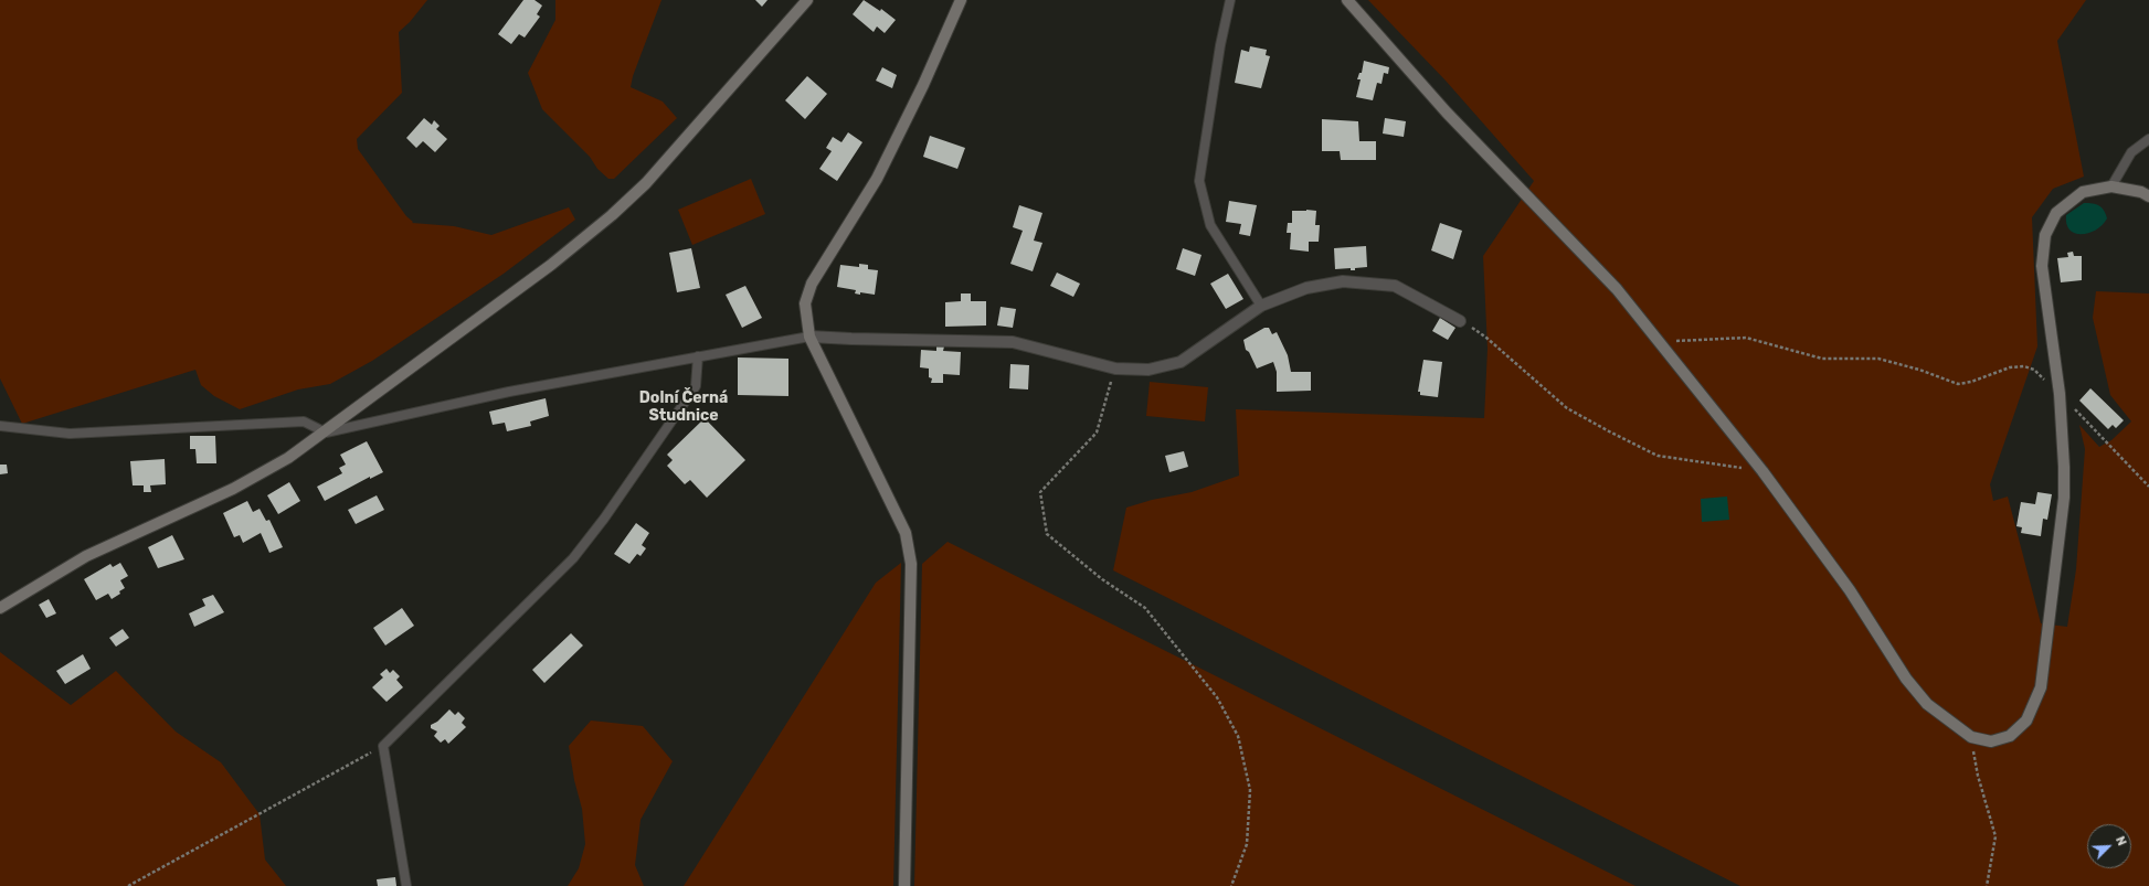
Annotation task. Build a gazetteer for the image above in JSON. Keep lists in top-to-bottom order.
{
  "districts": ["Dolní Černá Studnice"],
  "north": "top right"
}
